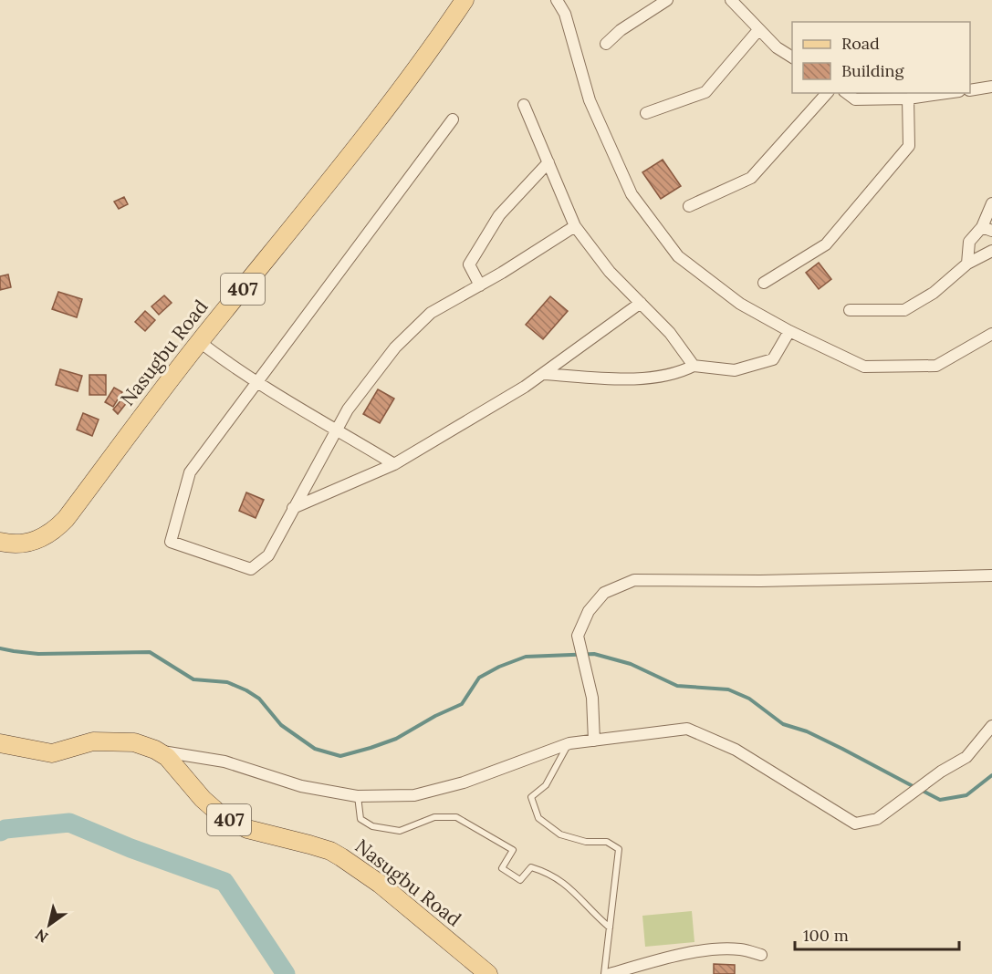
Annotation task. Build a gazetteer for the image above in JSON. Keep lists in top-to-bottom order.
{
  "streets": {
    "main road": ["407", "Nasugbu Road"]
  },
  "legend": ["Road", "Building"],
  "scale_bar": "100 m",
  "north": "bottom left"
}
